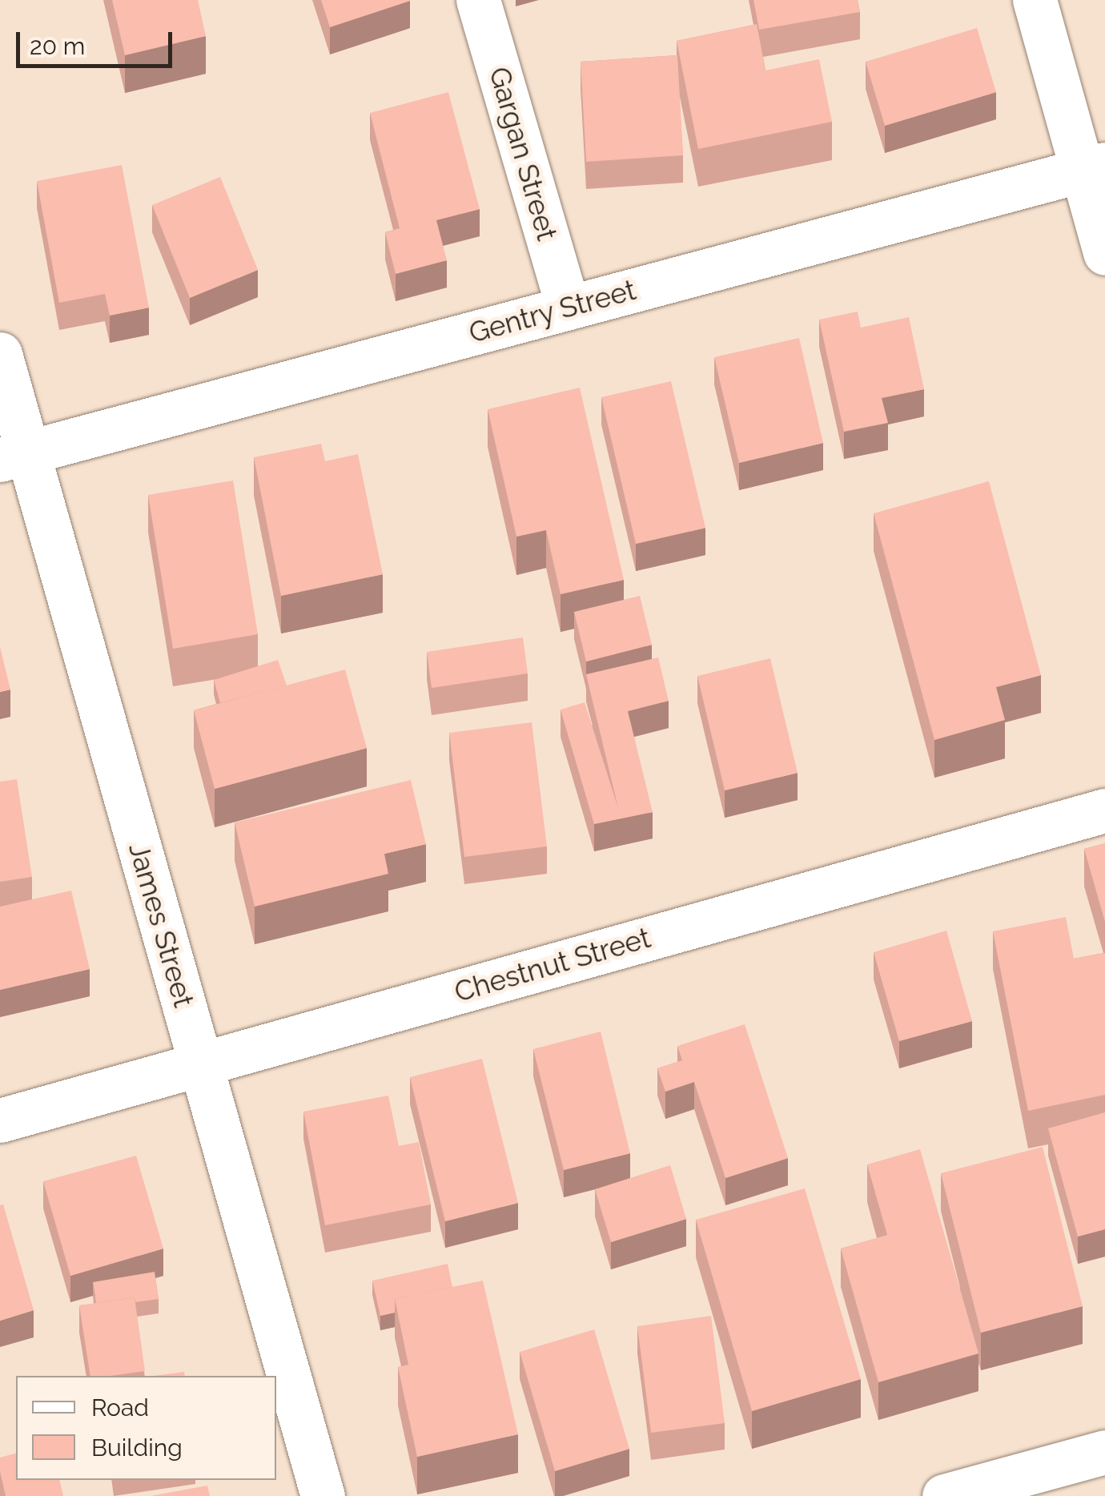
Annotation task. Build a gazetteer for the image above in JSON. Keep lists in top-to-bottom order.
{
  "streets": {
    "street": [
      "Gargan Street",
      "Gentry Street",
      "James Street",
      "Chestnut Street"
    ]
  },
  "crossings": [
    ["Gargan Street", "Gentry Street"],
    ["Gentry Street", "James Street"],
    ["James Street", "Chestnut Street"]
  ],
  "legend": ["Road", "Building"],
  "scale_bar": "20 m"
}
